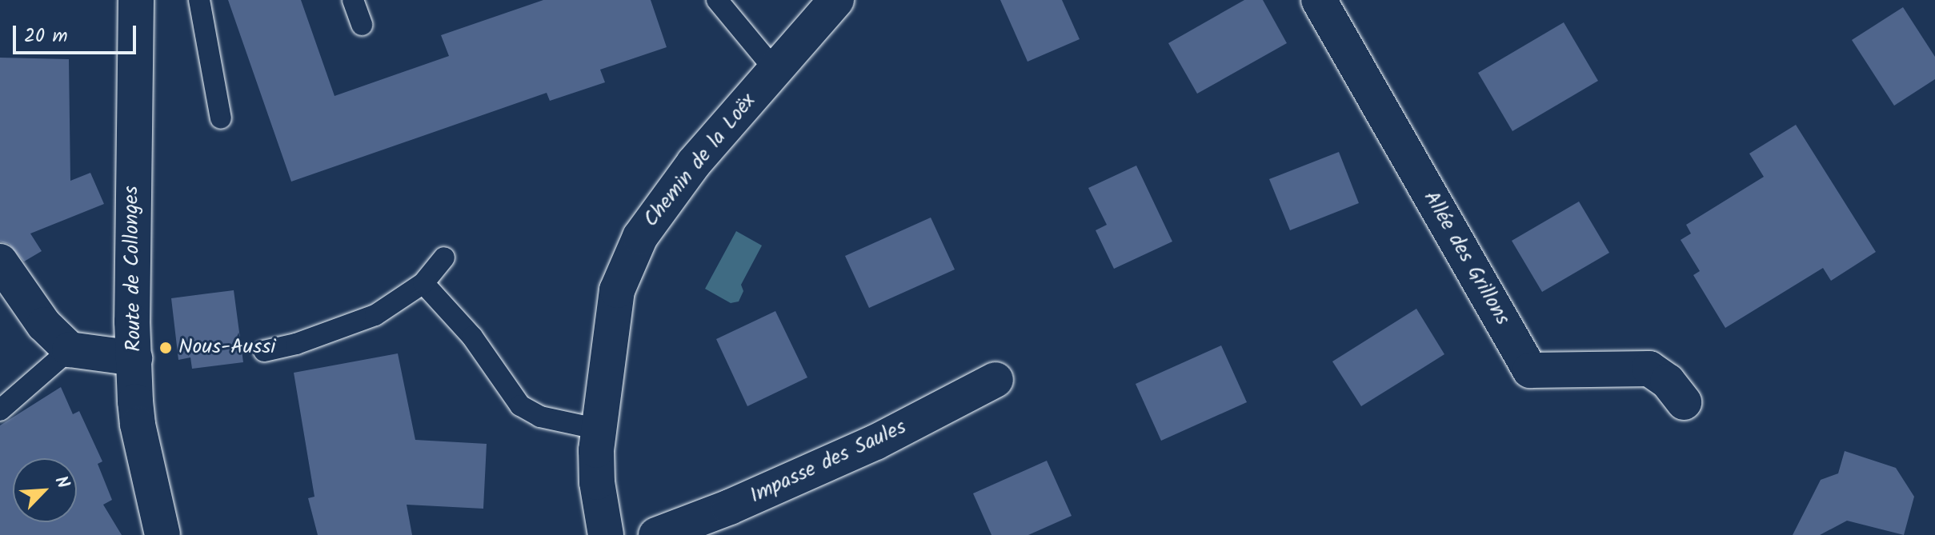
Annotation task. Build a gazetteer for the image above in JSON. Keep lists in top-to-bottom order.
{
  "streets": {
    "street": [
      "Chemin de la Loëx",
      "Allée des Grillons",
      "Route de Collonges",
      "Impasse des Saules"
    ]
  },
  "places": ["Nous-Aussi"],
  "scale_bar": "20 m",
  "north": "top right"
}
